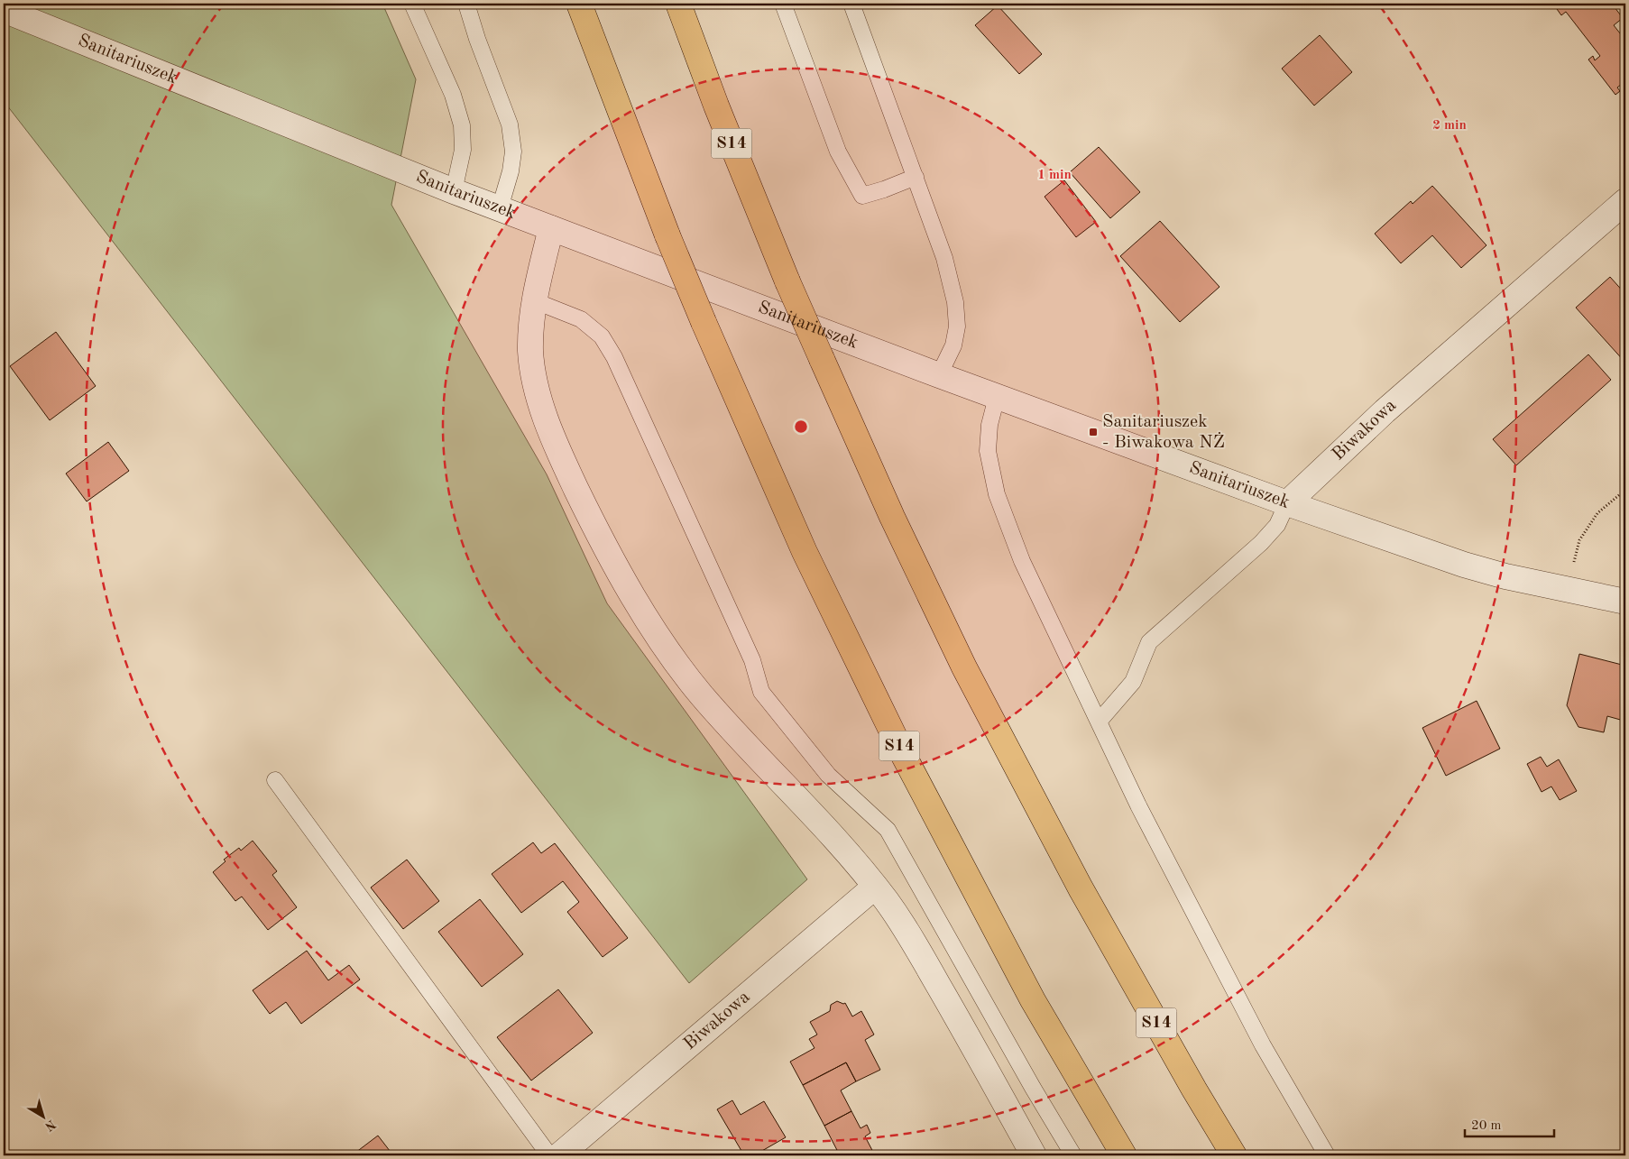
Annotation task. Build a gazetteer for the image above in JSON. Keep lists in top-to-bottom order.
{
  "streets": {
    "highway": ["S14"],
    "street": ["Sanitariuszek", "Biwakowa"]
  },
  "crossings": [
    ["Sanitariuszek", "Biwakowa"]
  ],
  "places": {
    "transit": ["Sanitariuszek - Biwakowa NŻ"]
  },
  "scale_bar": "20 m",
  "north": "bottom right",
  "rings": ["2 min", "1 min"]
}
